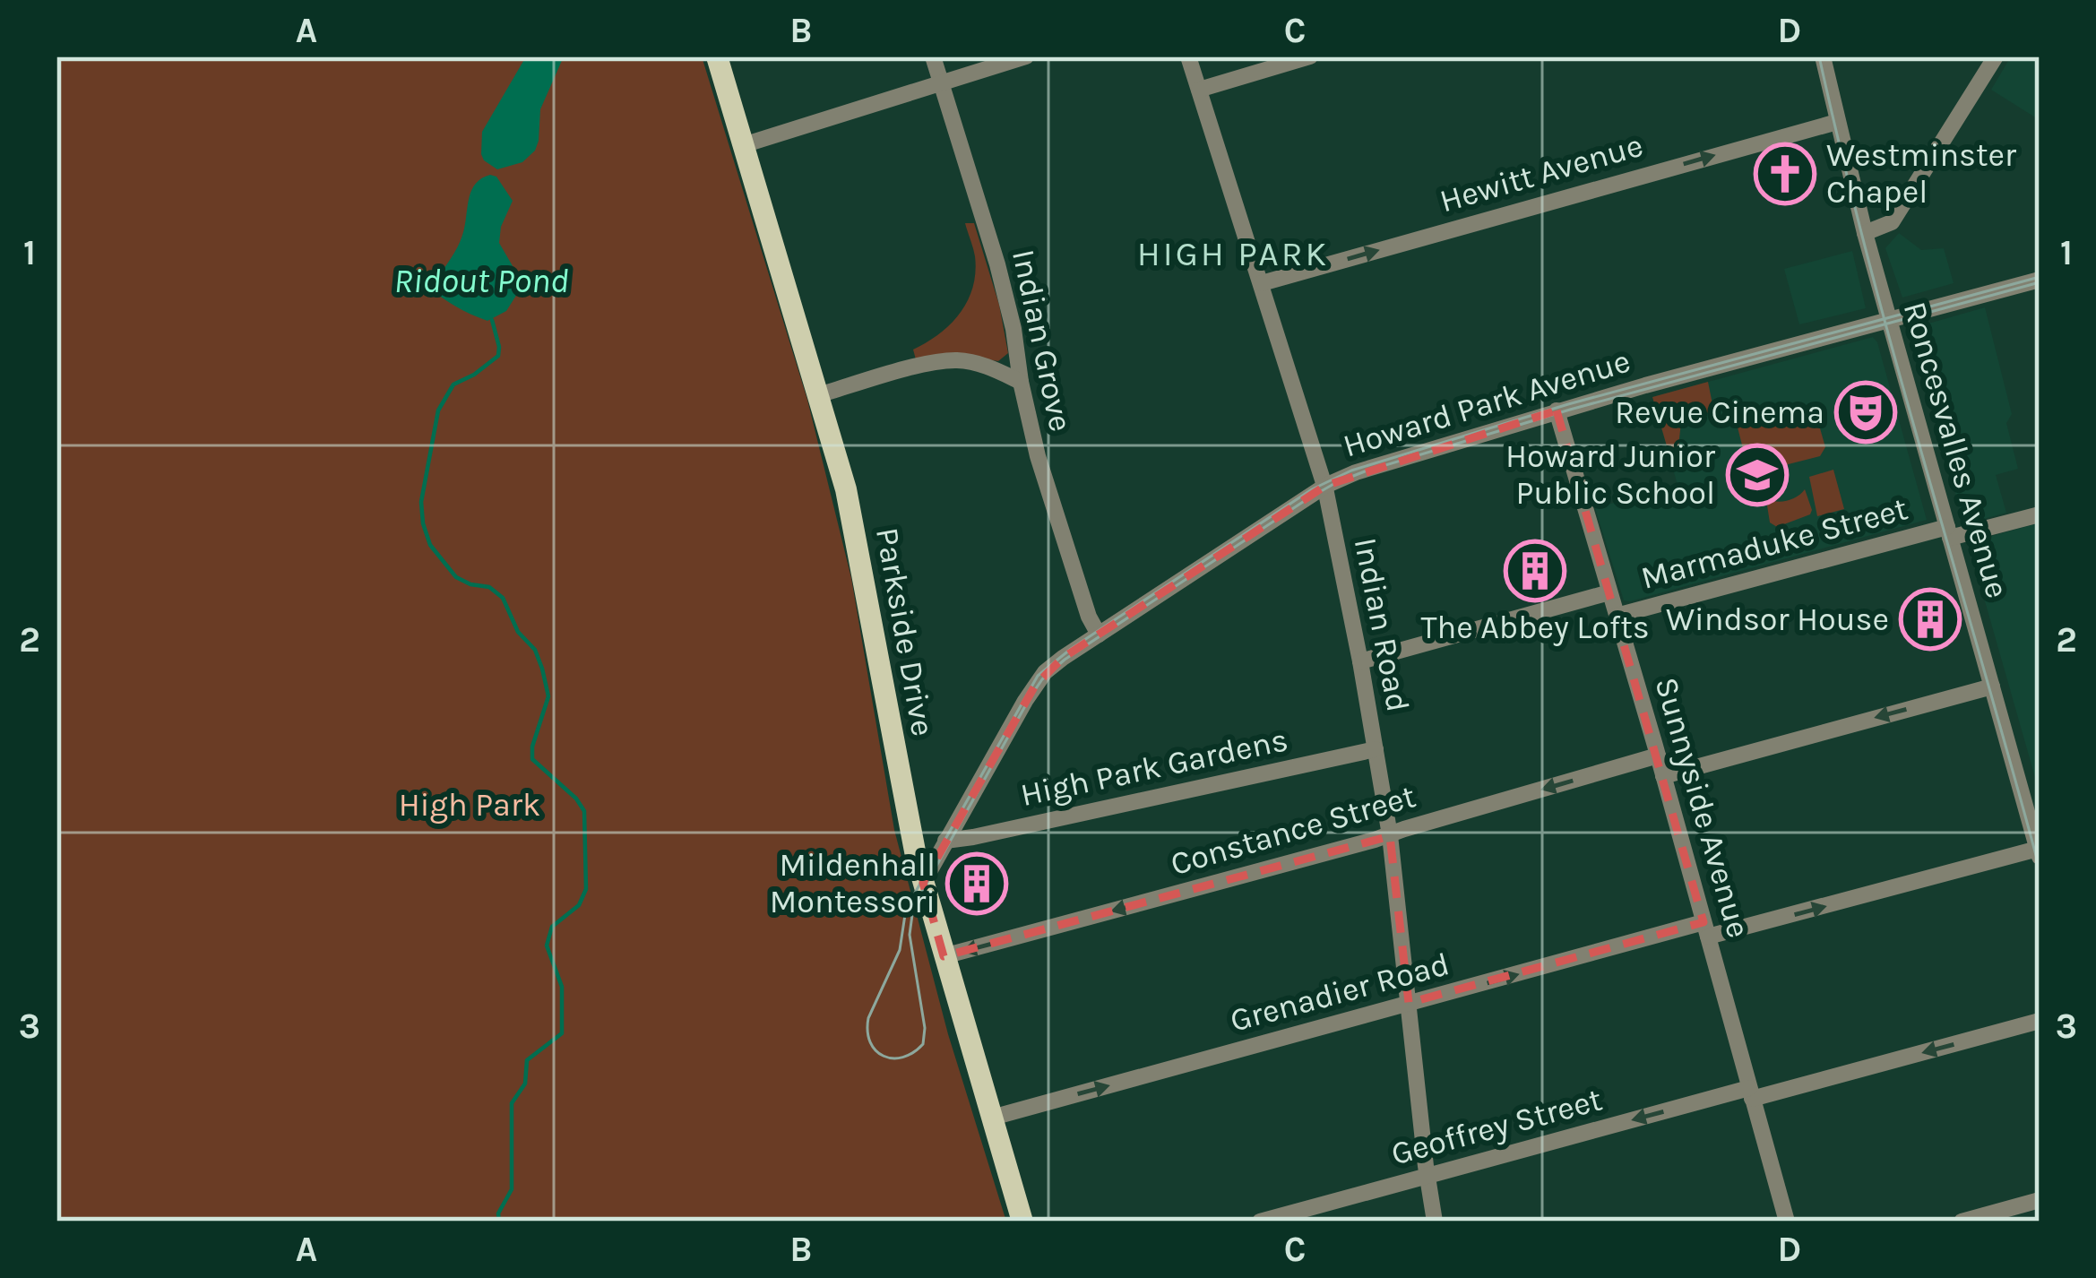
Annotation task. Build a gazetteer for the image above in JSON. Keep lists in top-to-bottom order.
{
  "streets": {
    "main road": ["Parkside Drive"],
    "street": [
      "Hewitt Avenue",
      "Indian Grove",
      "Howard Park Avenue",
      "Roncesvalles Avenue",
      "Marmaduke Street",
      "Indian Road",
      "High Park Gardens",
      "Sunnyside Avenue",
      "Constance Street",
      "Grenadier Road",
      "Geoffrey Street"
    ]
  },
  "crossings": [
    ["Hewitt Avenue", "Roncesvalles Avenue"],
    ["Hewitt Avenue", "Indian Road"],
    ["Indian Grove", "Howard Park Avenue"],
    ["Howard Park Avenue", "Roncesvalles Avenue"],
    ["Howard Park Avenue", "Indian Road"],
    ["Howard Park Avenue", "Parkside Drive"],
    ["Howard Park Avenue", "High Park Gardens"],
    ["Howard Park Avenue", "Sunnyside Avenue"],
    ["Roncesvalles Avenue", "Marmaduke Street"],
    ["Roncesvalles Avenue", "Grenadier Road"],
    ["Marmaduke Street", "Indian Road"],
    ["Marmaduke Street", "Sunnyside Avenue"],
    ["Indian Road", "High Park Gardens"],
    ["Indian Road", "Constance Street"],
    ["Indian Road", "Grenadier Road"],
    ["Indian Road", "Geoffrey Street"],
    ["Parkside Drive", "Constance Street"],
    ["Parkside Drive", "Grenadier Road"],
    ["Sunnyside Avenue", "Constance Street"],
    ["Sunnyside Avenue", "Grenadier Road"],
    ["Sunnyside Avenue", "Geoffrey Street"]
  ],
  "one_way": [
    "Hewitt Avenue",
    "Constance Street",
    "Grenadier Road",
    "Geoffrey Street"
  ],
  "districts": ["HIGH PARK"],
  "water": ["Ridout Pond"],
  "parks": ["High Park"],
  "places": {
    "church": ["Westminster Chapel"],
    "theatre": ["Revue Cinema"],
    "school or university": ["Howard Junior Public School"],
    "building": ["The Abbey Lofts", "Windsor House", "Mildenhall Montessori"]
  },
  "grid": {
    "columns": [
      "A",
      "B",
      "C",
      "D"
    ],
    "rows": ["1", "2", "3"]
  }
}
